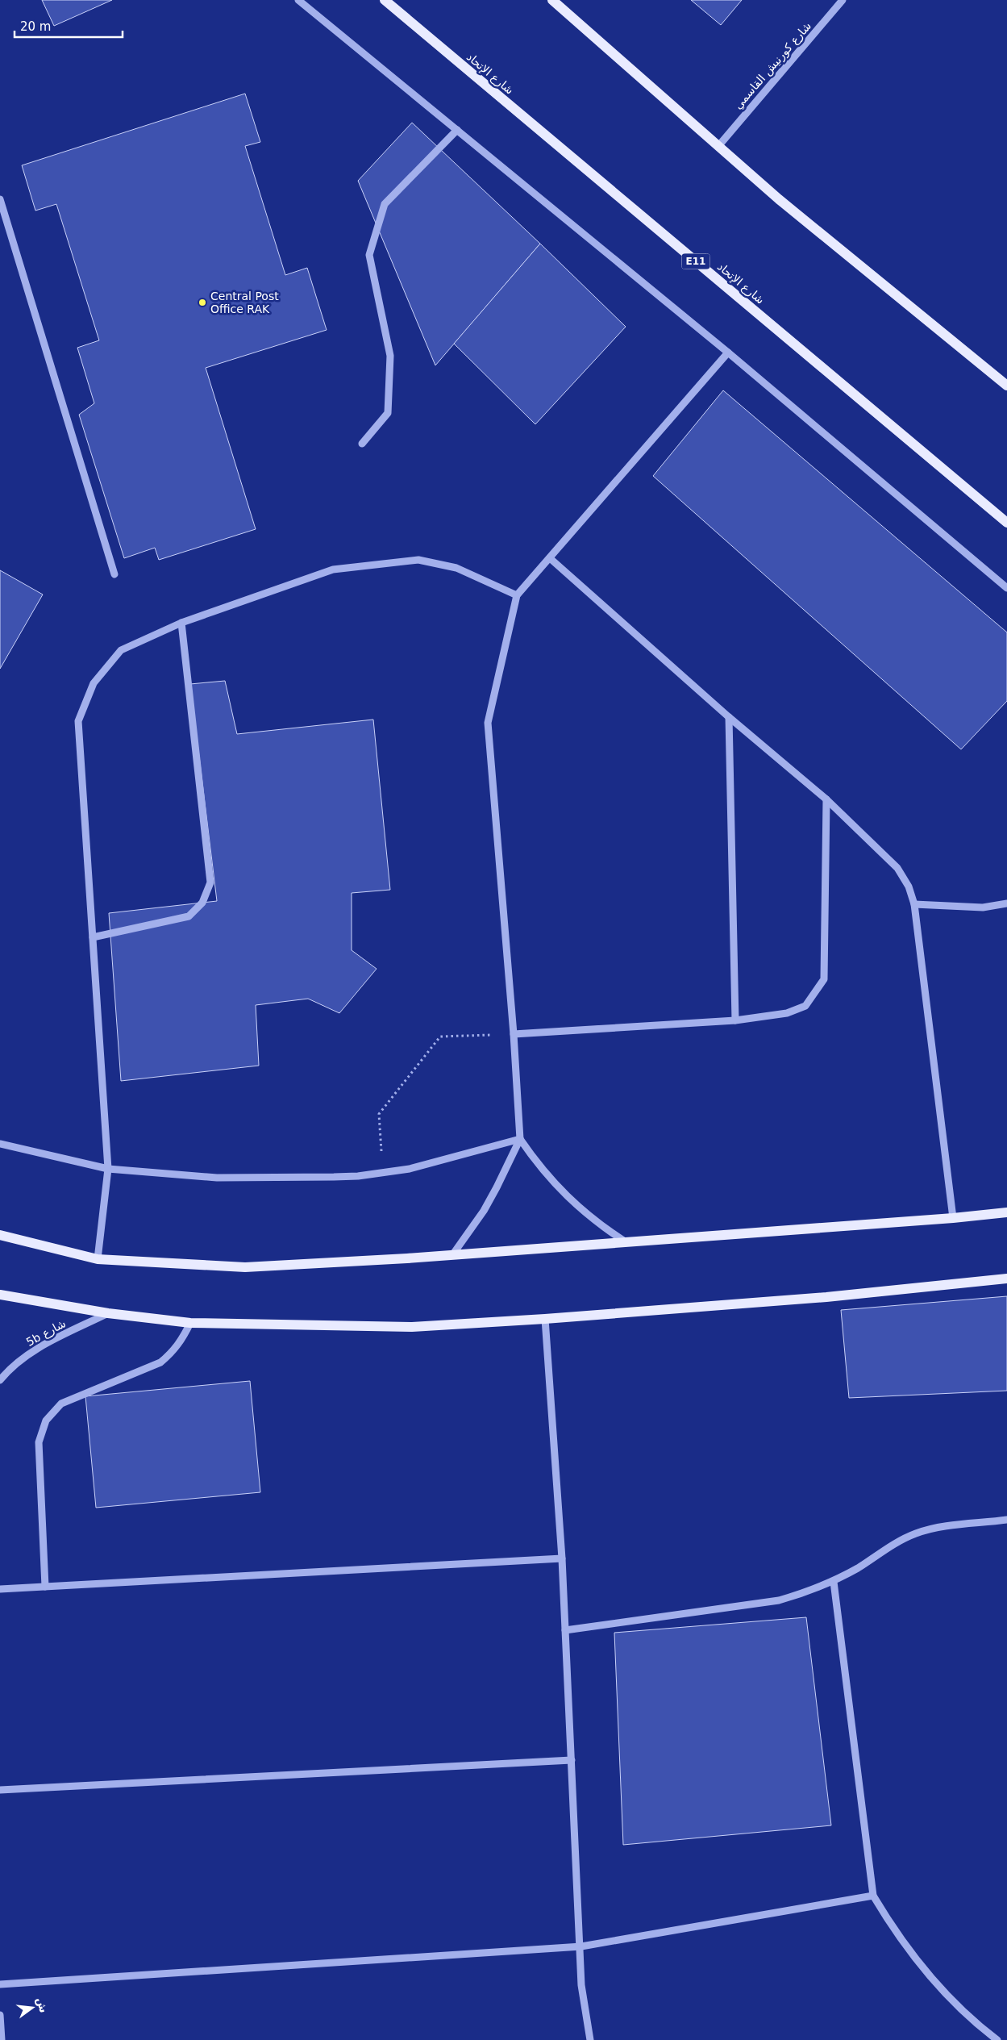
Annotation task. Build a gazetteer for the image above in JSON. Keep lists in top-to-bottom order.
{
  "streets": {
    "main road": ["شارع الإتحاد", "E11"],
    "street": ["شارع كورنيش القاسمي", "5b شارع"]
  },
  "places": ["Central Post Office RAK"],
  "scale_bar": "20 m",
  "north": "right"
}
